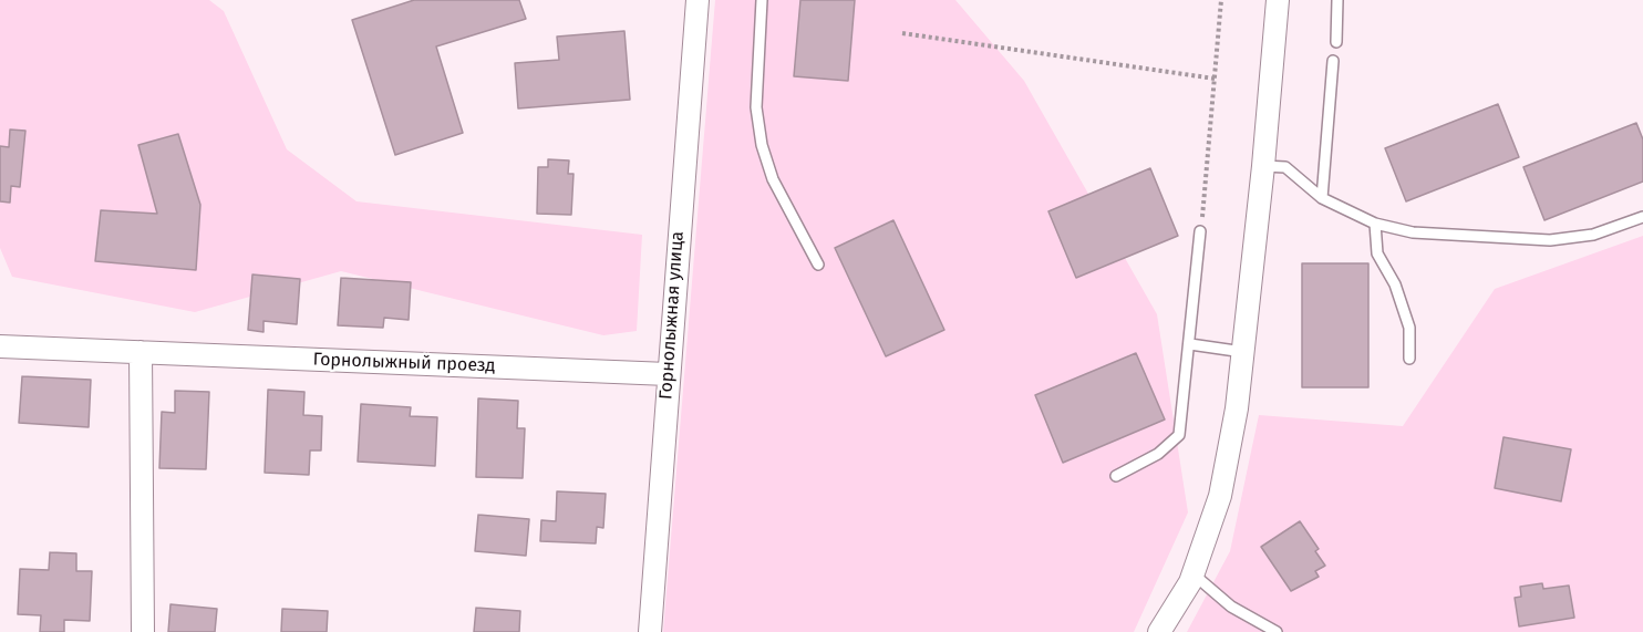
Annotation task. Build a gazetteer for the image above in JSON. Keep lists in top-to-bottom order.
{
  "streets": {
    "street": ["Горнолыжная улица", "Горнолыжный проезд"]
  },
  "crossings": [
    ["Горнолыжная улица", "Горнолыжный проезд"]
  ]
}
